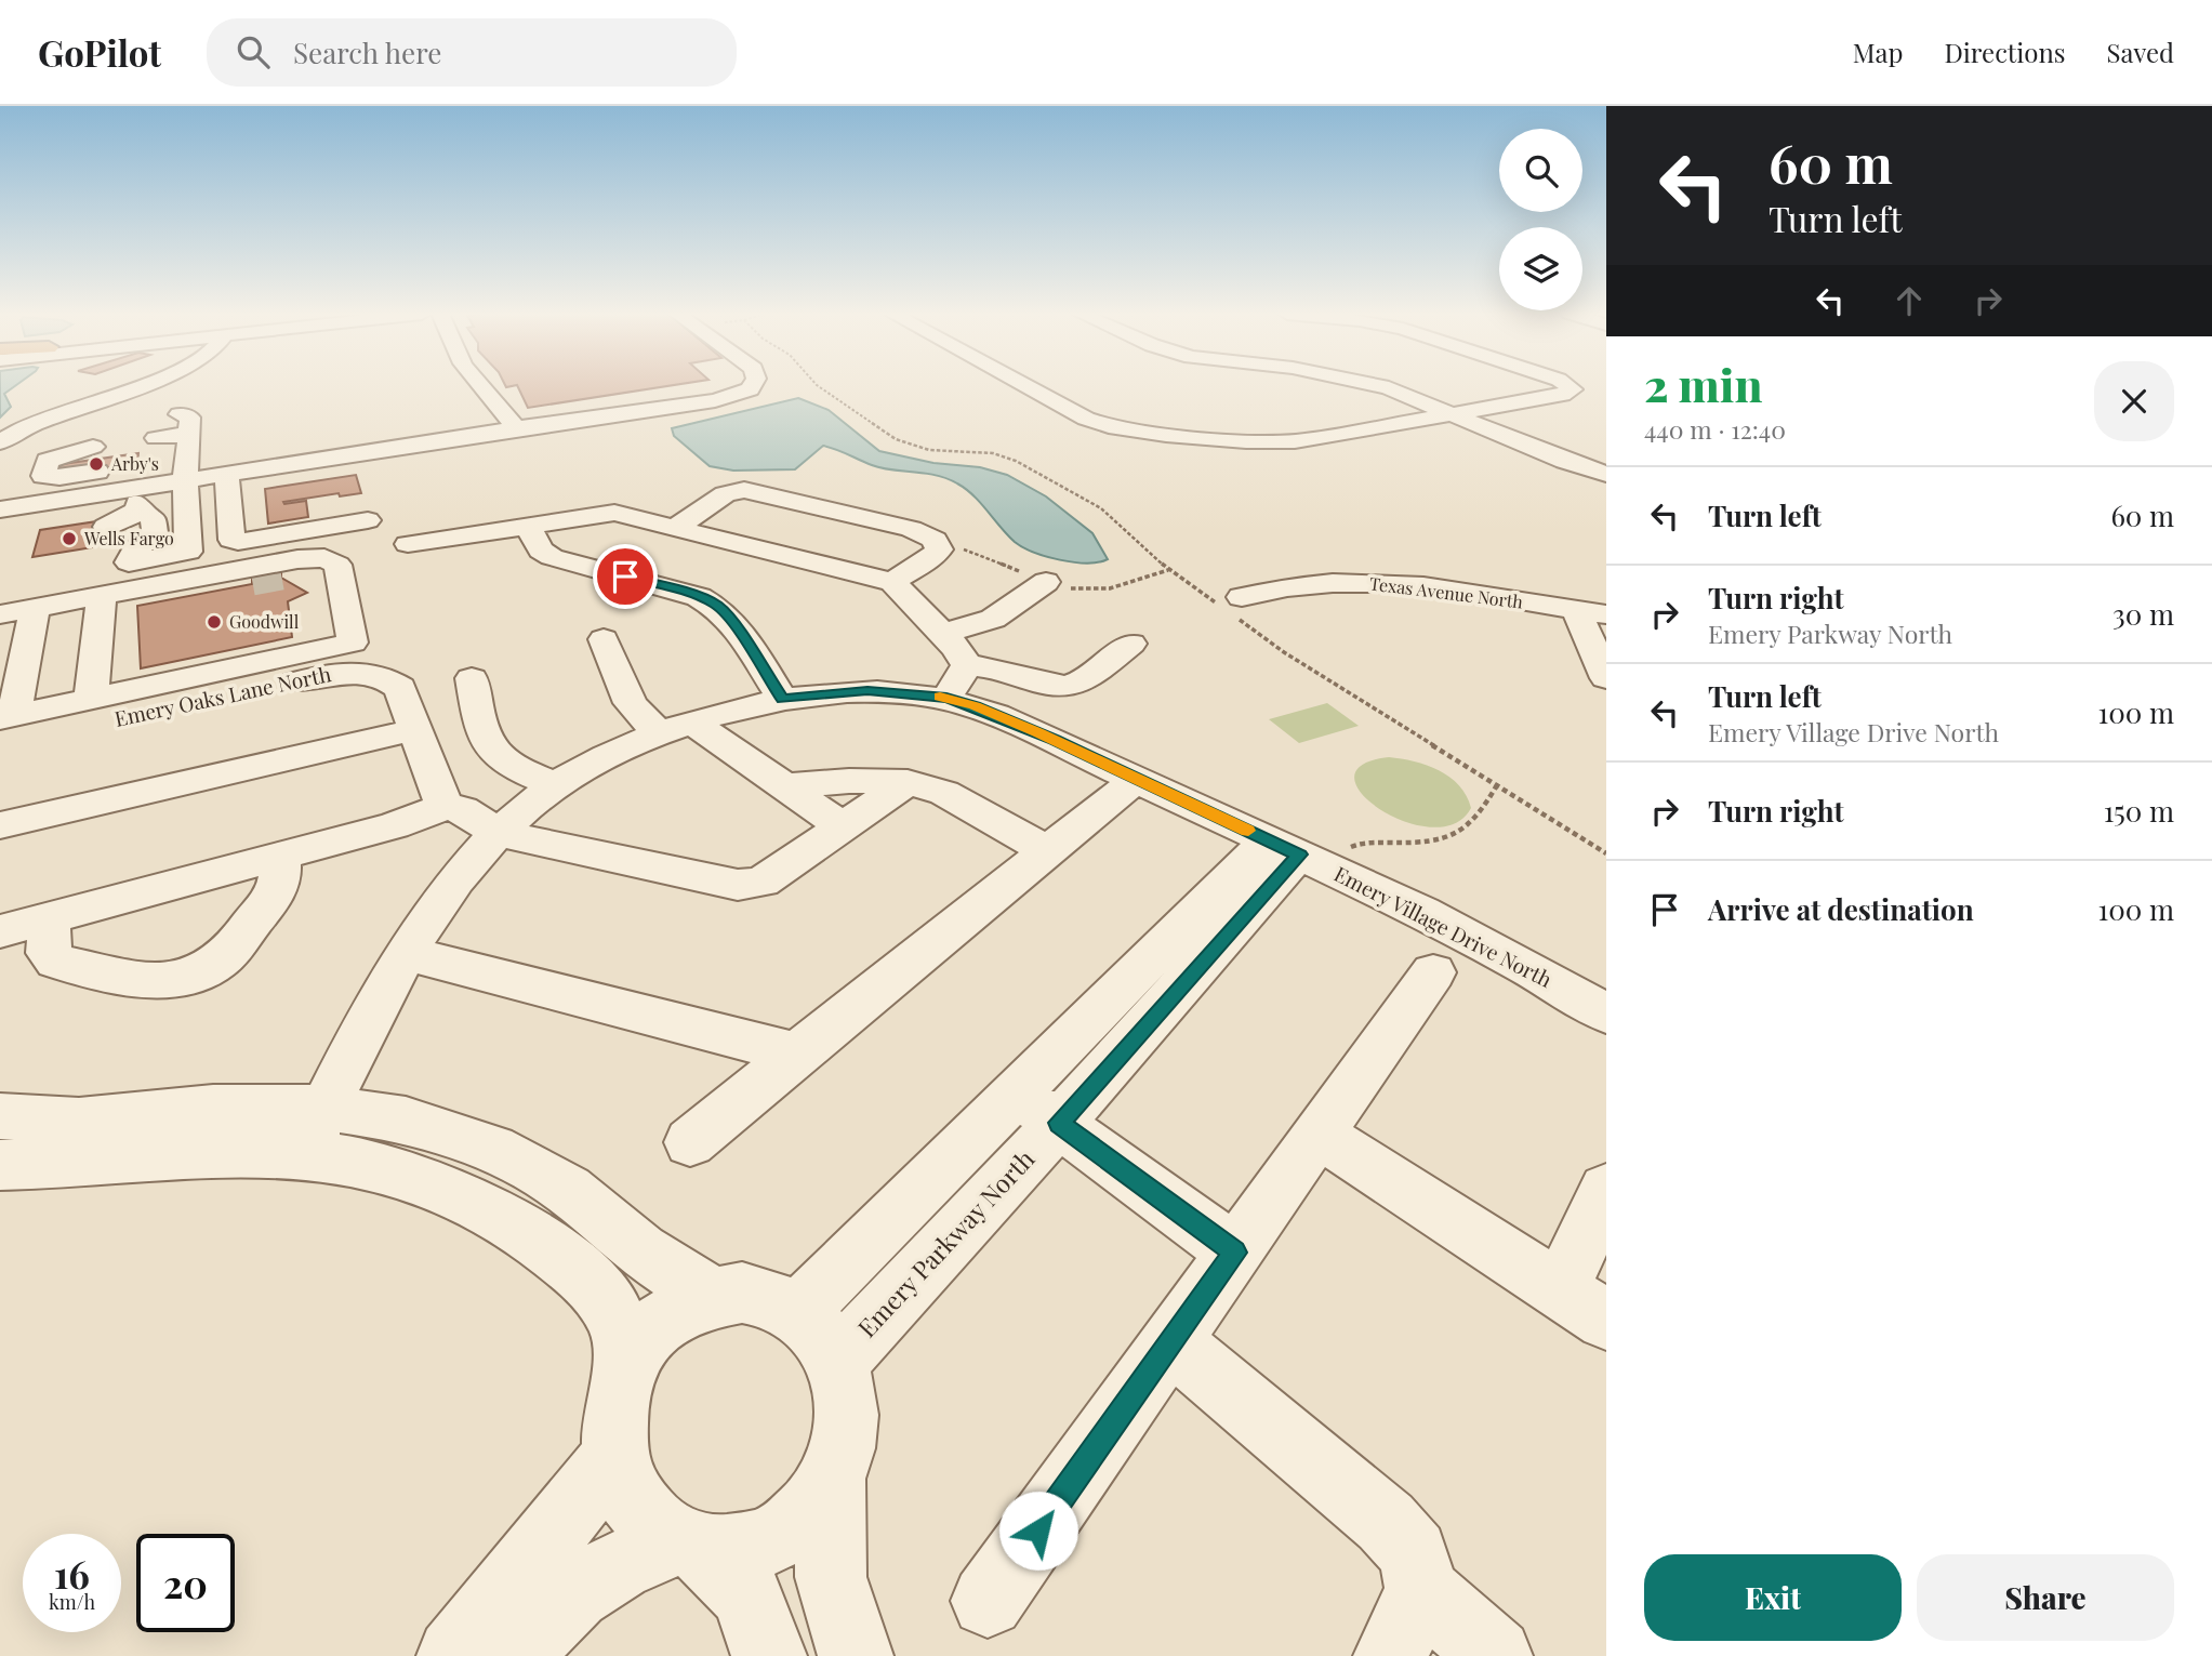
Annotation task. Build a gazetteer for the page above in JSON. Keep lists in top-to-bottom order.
{
  "streets": {
    "street": [
      "Texas Avenue North",
      "Emery Oaks Lane North",
      "Emery Village Drive North",
      "Emery Parkway North"
    ]
  },
  "crossings": [
    ["Emery Village Drive North", "Emery Parkway North"]
  ],
  "places": ["Arby's", "Wells Fargo", "Goodwill"],
  "page": {
    "header": "GoPilot",
    "search": "Search here",
    "nav": ["Map", "Directions", "Saved"],
    "turn": ["60 m", "Turn left"],
    "heading": ["2 min", "440 m · 12:40"],
    "list": [
      {
        "name": "Turn left",
        "value": "60 m"
      },
      {
        "name": "Turn right",
        "note": "Emery Parkway North",
        "value": "30 m"
      },
      {
        "name": "Turn left",
        "note": "Emery Village Drive North",
        "value": "100 m"
      },
      {
        "name": "Turn right",
        "value": "150 m"
      },
      {
        "name": "Arrive at destination",
        "value": "100 m"
      }
    ],
    "speed": "16 km/h",
    "limit": "20",
    "buttons": ["Exit", "Share"]
  }
}
